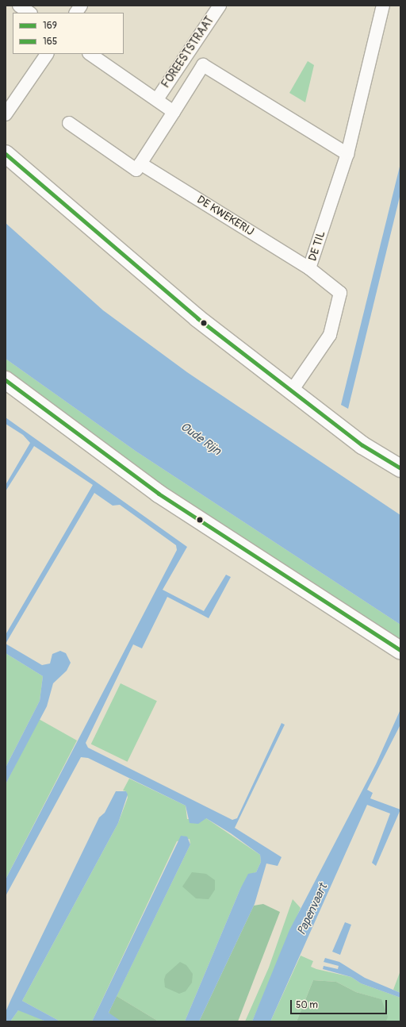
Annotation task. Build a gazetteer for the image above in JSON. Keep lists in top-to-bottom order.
{
  "streets": {
    "street": ["FOREESTSTRAAT", "DE KWEKERIJ", "DE TIL"]
  },
  "crossings": [
    ["DE KWEKERIJ", "DE TIL"]
  ],
  "water": ["Oude Rijn", "Papenvaart"],
  "lines": ["transit line 169", "transit line 165"],
  "legend": ["169", "165"],
  "scale_bar": "50 m"
}
